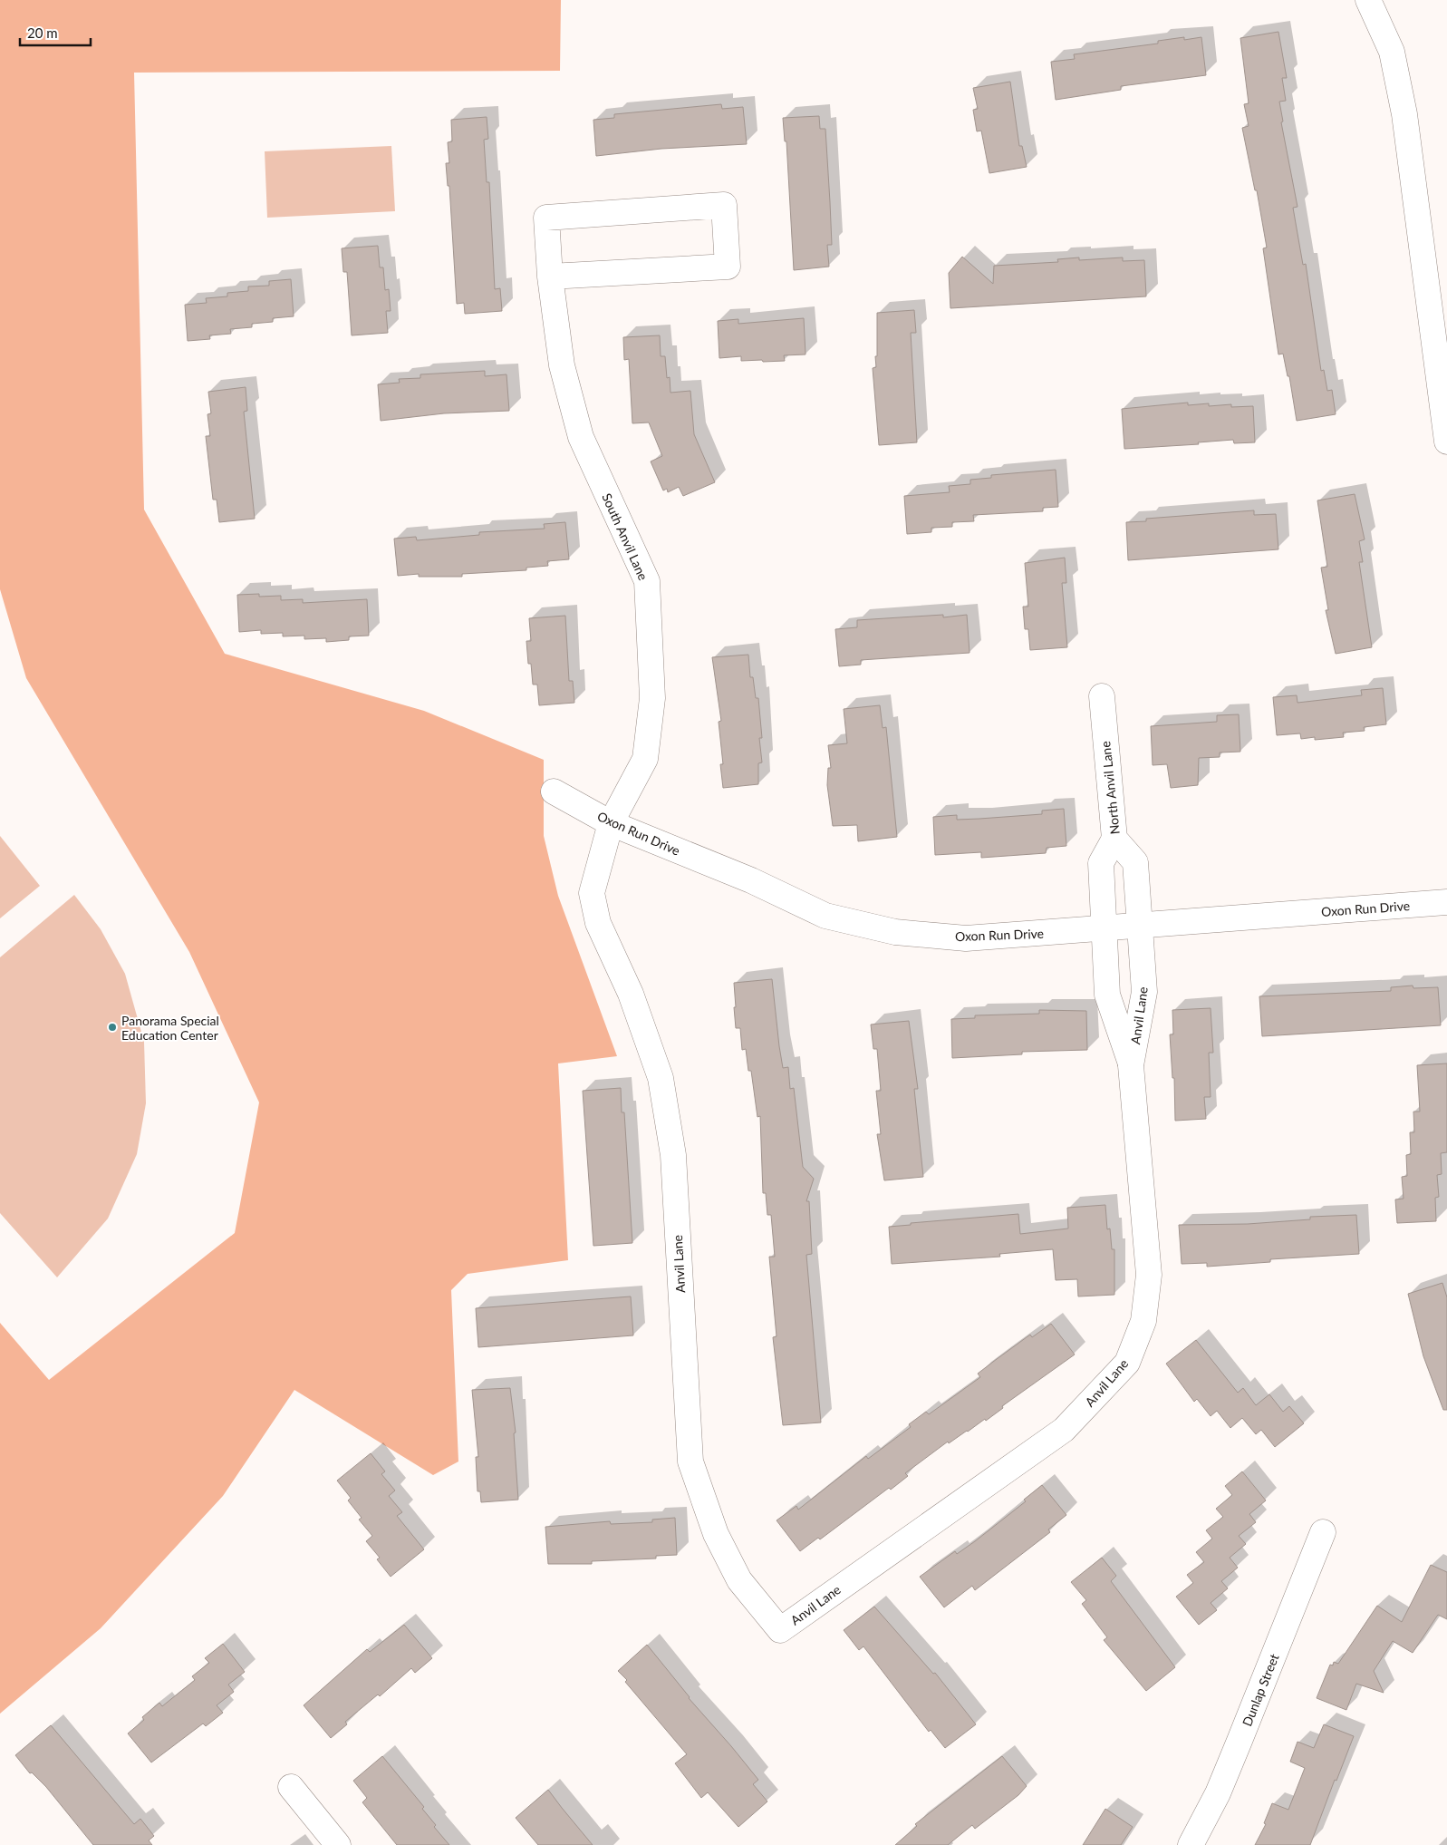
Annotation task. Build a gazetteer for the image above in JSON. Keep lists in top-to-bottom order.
{
  "streets": {
    "street": [
      "South Anvil Lane",
      "North Anvil Lane",
      "Oxon Run Drive",
      "Anvil Lane",
      "Dunlap Street"
    ]
  },
  "crossings": [
    ["South Anvil Lane", "Oxon Run Drive"],
    ["South Anvil Lane", "Anvil Lane"],
    ["North Anvil Lane", "Oxon Run Drive"],
    ["North Anvil Lane", "Anvil Lane"],
    ["Oxon Run Drive", "Anvil Lane"]
  ],
  "places": ["Panorama Special Education Center"],
  "scale_bar": "20 m"
}
